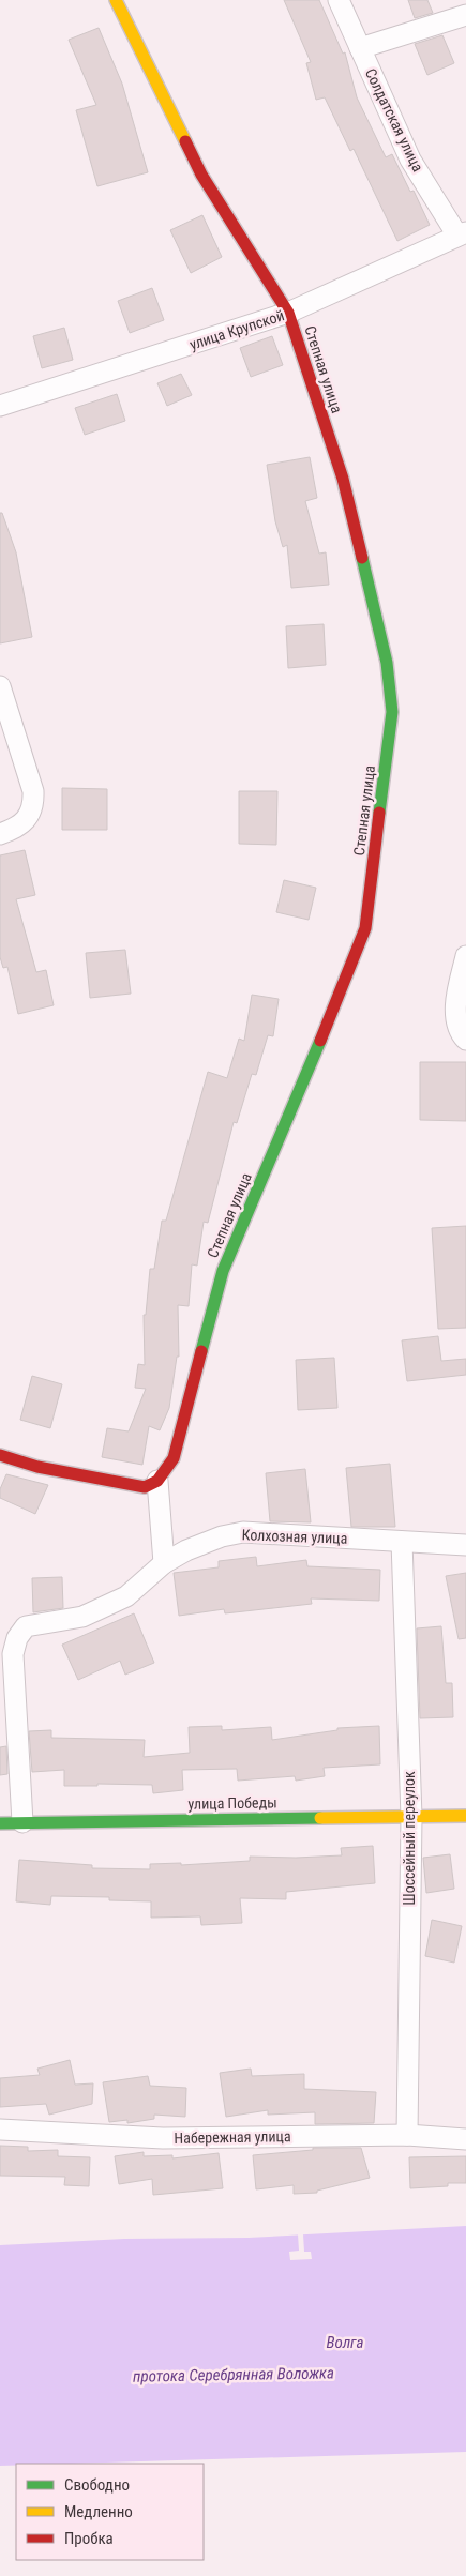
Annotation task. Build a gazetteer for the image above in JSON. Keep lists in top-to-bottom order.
{
  "streets": {
    "street": [
      "Солдатская улица",
      "улица Крупской",
      "Степная улица",
      "Колхозная улица",
      "улица Победы",
      "Шоссейный переулок",
      "Набережная улица"
    ]
  },
  "crossings": [
    ["Солдатская улица", "улица Крупской"],
    ["улица Крупской", "Степная улица"],
    ["Колхозная улица", "улица Победы"],
    ["Колхозная улица", "Шоссейный переулок"],
    ["улица Победы", "Шоссейный переулок"],
    ["Шоссейный переулок", "Набережная улица"]
  ],
  "water": ["Волга", "протока Серебрянная Воложка"],
  "legend": ["Свободно", "Медленно", "Пробка"]
}
